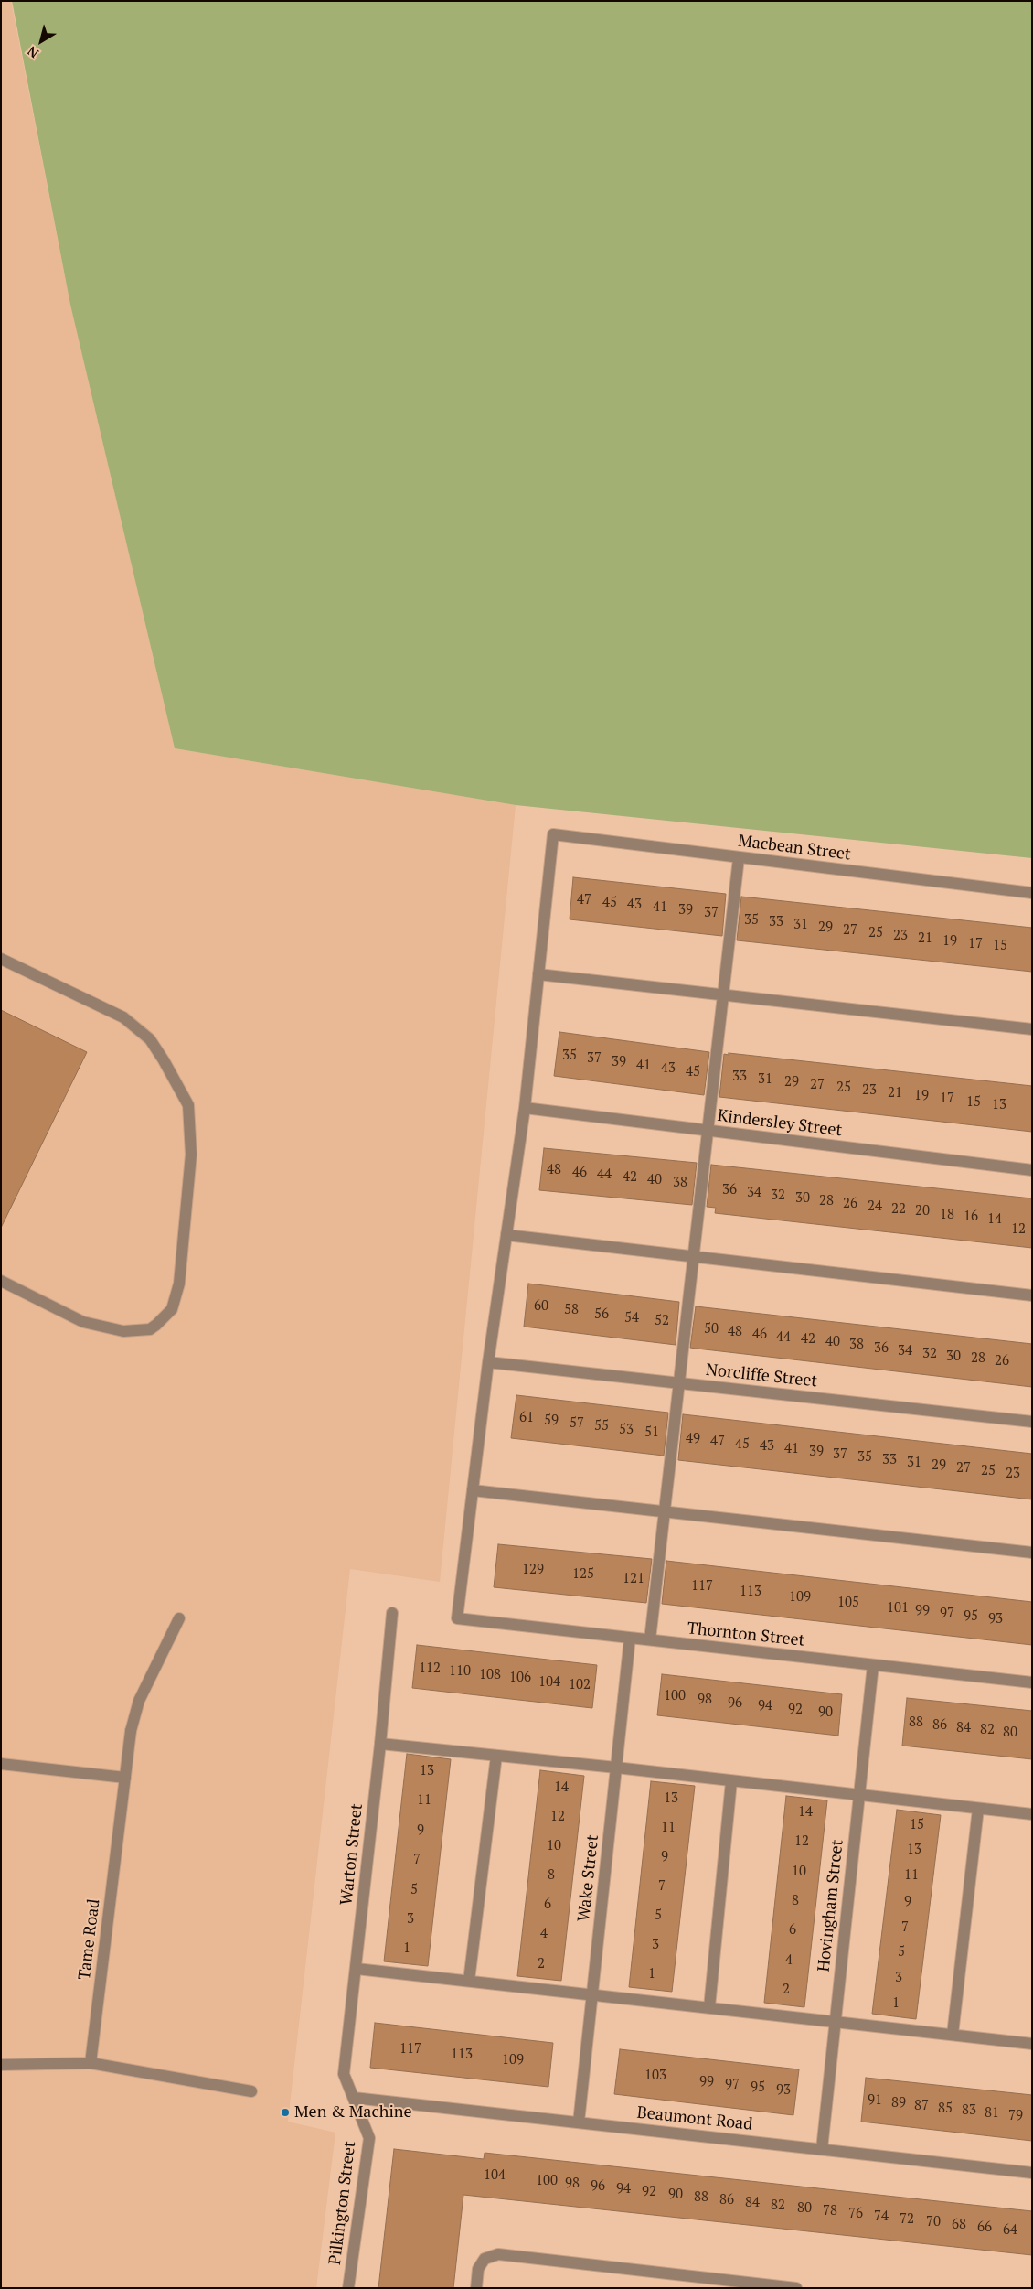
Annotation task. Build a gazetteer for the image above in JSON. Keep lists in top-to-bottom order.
{
  "streets": {
    "street": [
      "Macbean Street",
      "Kindersley Street",
      "Norcliffe Street",
      "Thornton Street",
      "Warton Street",
      "Wake Street",
      "Hovingham Street",
      "Tame Road",
      "Beaumont Road",
      "Pilkington Street"
    ]
  },
  "crossings": [
    ["Thornton Street", "Wake Street"],
    ["Thornton Street", "Hovingham Street"],
    ["Warton Street", "Beaumont Road"],
    ["Warton Street", "Pilkington Street"],
    ["Wake Street", "Beaumont Road"],
    ["Hovingham Street", "Beaumont Road"],
    ["Beaumont Road", "Pilkington Street"]
  ],
  "places": ["Men & Machine"],
  "house_numbers": [
    "47",
    "45",
    "43",
    "41",
    "39",
    "37",
    "35",
    "33",
    "31",
    "29",
    "27",
    "25",
    "23",
    "21",
    "19",
    "17",
    "15",
    "35",
    "37",
    "39",
    "41",
    "43",
    "45",
    "33",
    "31",
    "29",
    "27",
    "25",
    "23",
    "21",
    "19",
    "17",
    "15",
    "13",
    "48",
    "46",
    "44",
    "42",
    "40",
    "38",
    "36",
    "34",
    "32",
    "30",
    "28",
    "26",
    "24",
    "22",
    "20",
    "18",
    "16",
    "14",
    "12",
    "60",
    "58",
    "56",
    "54",
    "52",
    "50",
    "48",
    "46",
    "44",
    "42",
    "40",
    "38",
    "36",
    "34",
    "32",
    "30",
    "28",
    "26",
    "61",
    "59",
    "57",
    "55",
    "53",
    "51",
    "49",
    "47",
    "45",
    "43",
    "41",
    "39",
    "37",
    "35",
    "33",
    "31",
    "29",
    "27",
    "25",
    "23",
    "129",
    "125",
    "121",
    "117",
    "113",
    "109",
    "105",
    "101",
    "99",
    "97",
    "95",
    "93",
    "112",
    "110",
    "108",
    "106",
    "104",
    "102",
    "100",
    "98",
    "96",
    "94",
    "92",
    "90",
    "88",
    "86",
    "84",
    "82",
    "80",
    "13",
    "14",
    "13",
    "11",
    "14",
    "12",
    "15",
    "11",
    "9",
    "12",
    "10",
    "13",
    "9",
    "7",
    "10",
    "8",
    "11",
    "7",
    "5",
    "8",
    "9",
    "6",
    "5",
    "3",
    "7",
    "6",
    "4",
    "3",
    "1",
    "5",
    "4",
    "2",
    "1",
    "3",
    "2",
    "1",
    "117",
    "113",
    "109",
    "103",
    "99",
    "97",
    "95",
    "93",
    "91",
    "89",
    "87",
    "85",
    "83",
    "81",
    "79",
    "104",
    "100",
    "98",
    "96",
    "94",
    "92",
    "90",
    "88",
    "86",
    "84",
    "82",
    "80",
    "78",
    "76",
    "74",
    "72",
    "70",
    "68",
    "66",
    "64"
  ],
  "north": "bottom left"
}
